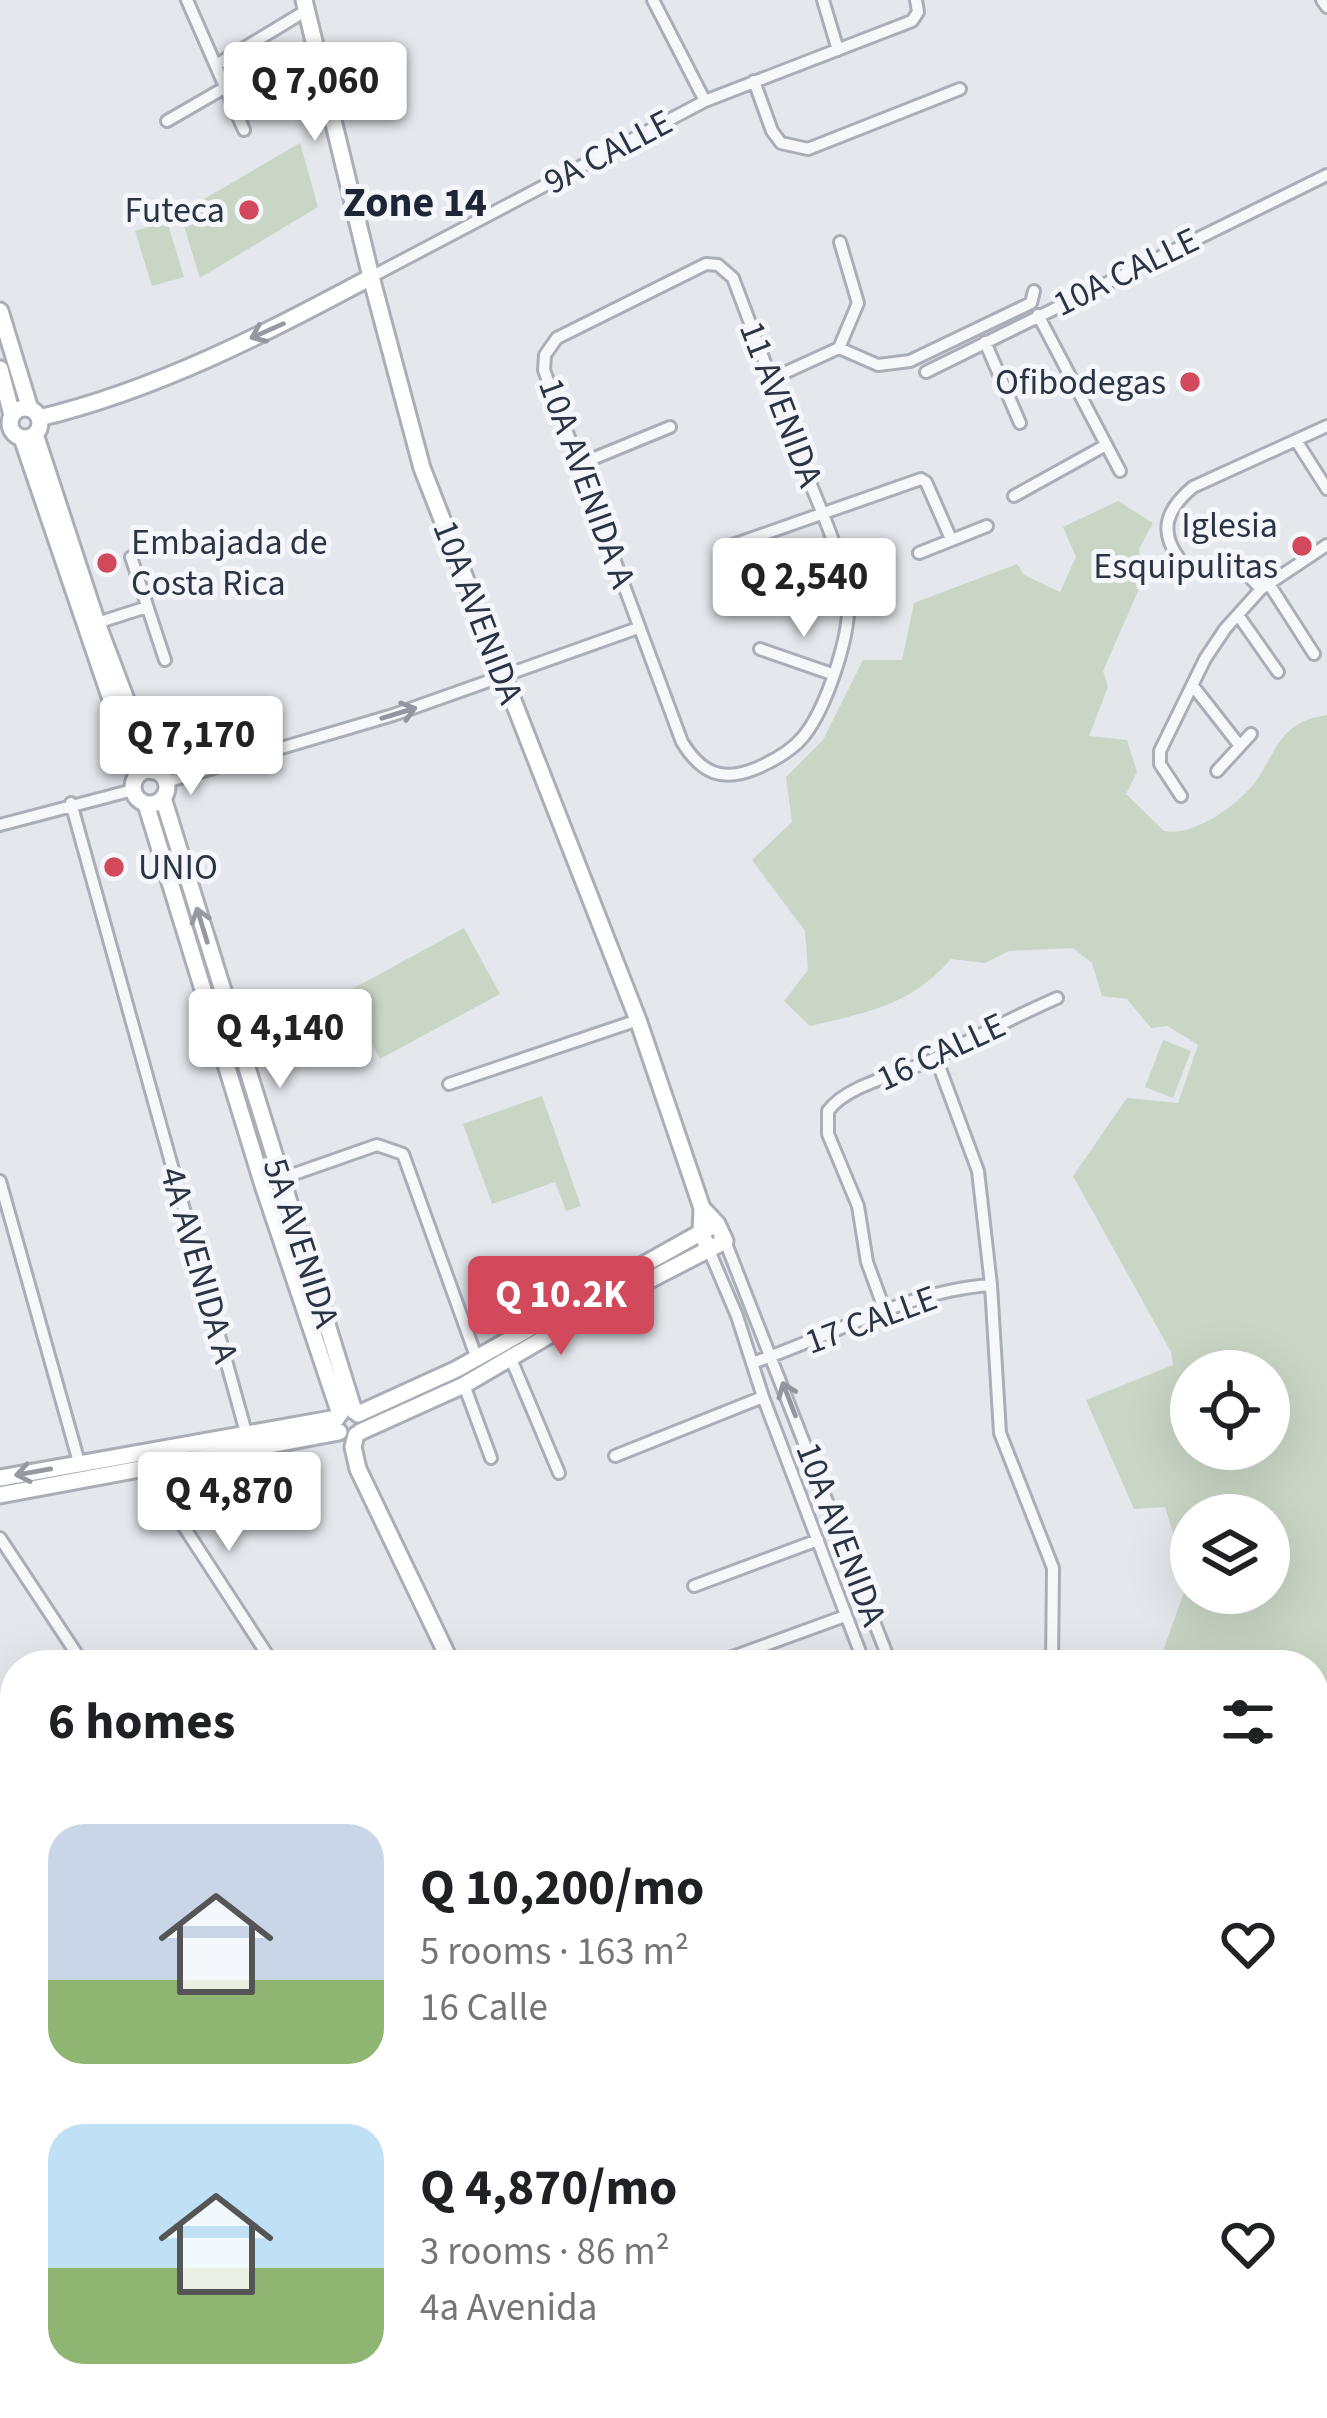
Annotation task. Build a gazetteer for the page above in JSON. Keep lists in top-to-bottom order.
{
  "streets": {
    "street": [
      "9A CALLE",
      "10A CALLE",
      "11 AVENIDA",
      "10A AVENIDA A",
      "10A AVENIDA",
      "16 CALLE",
      "5A AVENIDA",
      "4A AVENIDA A",
      "17 CALLE"
    ]
  },
  "crossings": [
    ["9A CALLE", "10A AVENIDA"],
    ["9A CALLE", "5A AVENIDA"],
    ["11 AVENIDA", "10A AVENIDA A"],
    ["10A AVENIDA", "17 CALLE"],
    ["16 CALLE", "17 CALLE"]
  ],
  "one_way": ["9A CALLE"],
  "districts": ["Zone 14"],
  "places": [
    "Futeca",
    "Ofibodegas",
    "Iglesia Esquipulitas",
    "Embajada de Costa Rica",
    "UNIO"
  ],
  "page": {
    "price": [
      "Q 7,060",
      "Q 2,540",
      "Q 7,170",
      "Q 4,140",
      "Q 10.2K",
      "Q 4,870"
    ],
    "heading": "6 homes",
    "list": [
      {
        "name": "Q 10,200/mo",
        "note": "5 rooms · 163 m² · 16 Calle"
      },
      {
        "name": "Q 4,870/mo",
        "note": "3 rooms · 86 m² · 4a Avenida"
      }
    ]
  }
}
